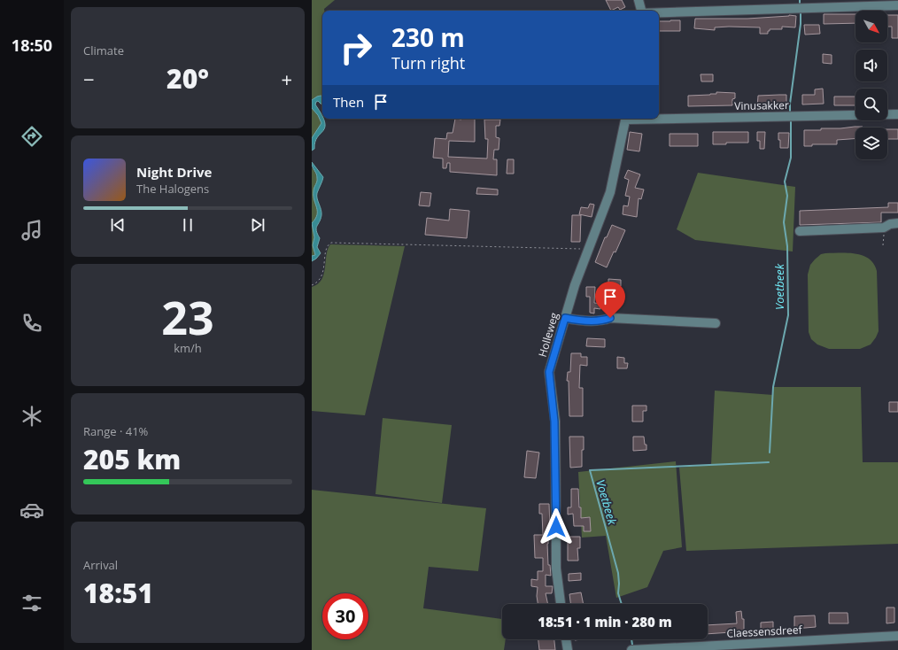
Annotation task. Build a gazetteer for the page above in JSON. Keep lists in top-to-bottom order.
{
  "streets": {
    "street": ["Vinusakker", "Holleweg", "Claessensdreef"]
  },
  "water": ["Voetbeek"],
  "north": "bottom right",
  "page": {
    "tabs": "18:50",
    "tile": [
      "Climate",
      ["23", "km/h"],
      ["Range · 41%", "205 km"],
      ["Arrival", "18:51"]
    ],
    "turn": ["230 m", "Turn right"],
    "heat": ["−", "20°", "+"],
    "then": "Then",
    "song": ["Night Drive", "The Halogens"],
    "limit": "30",
    "trip": "18:51 · 1 min · 280 m"
  }
}
